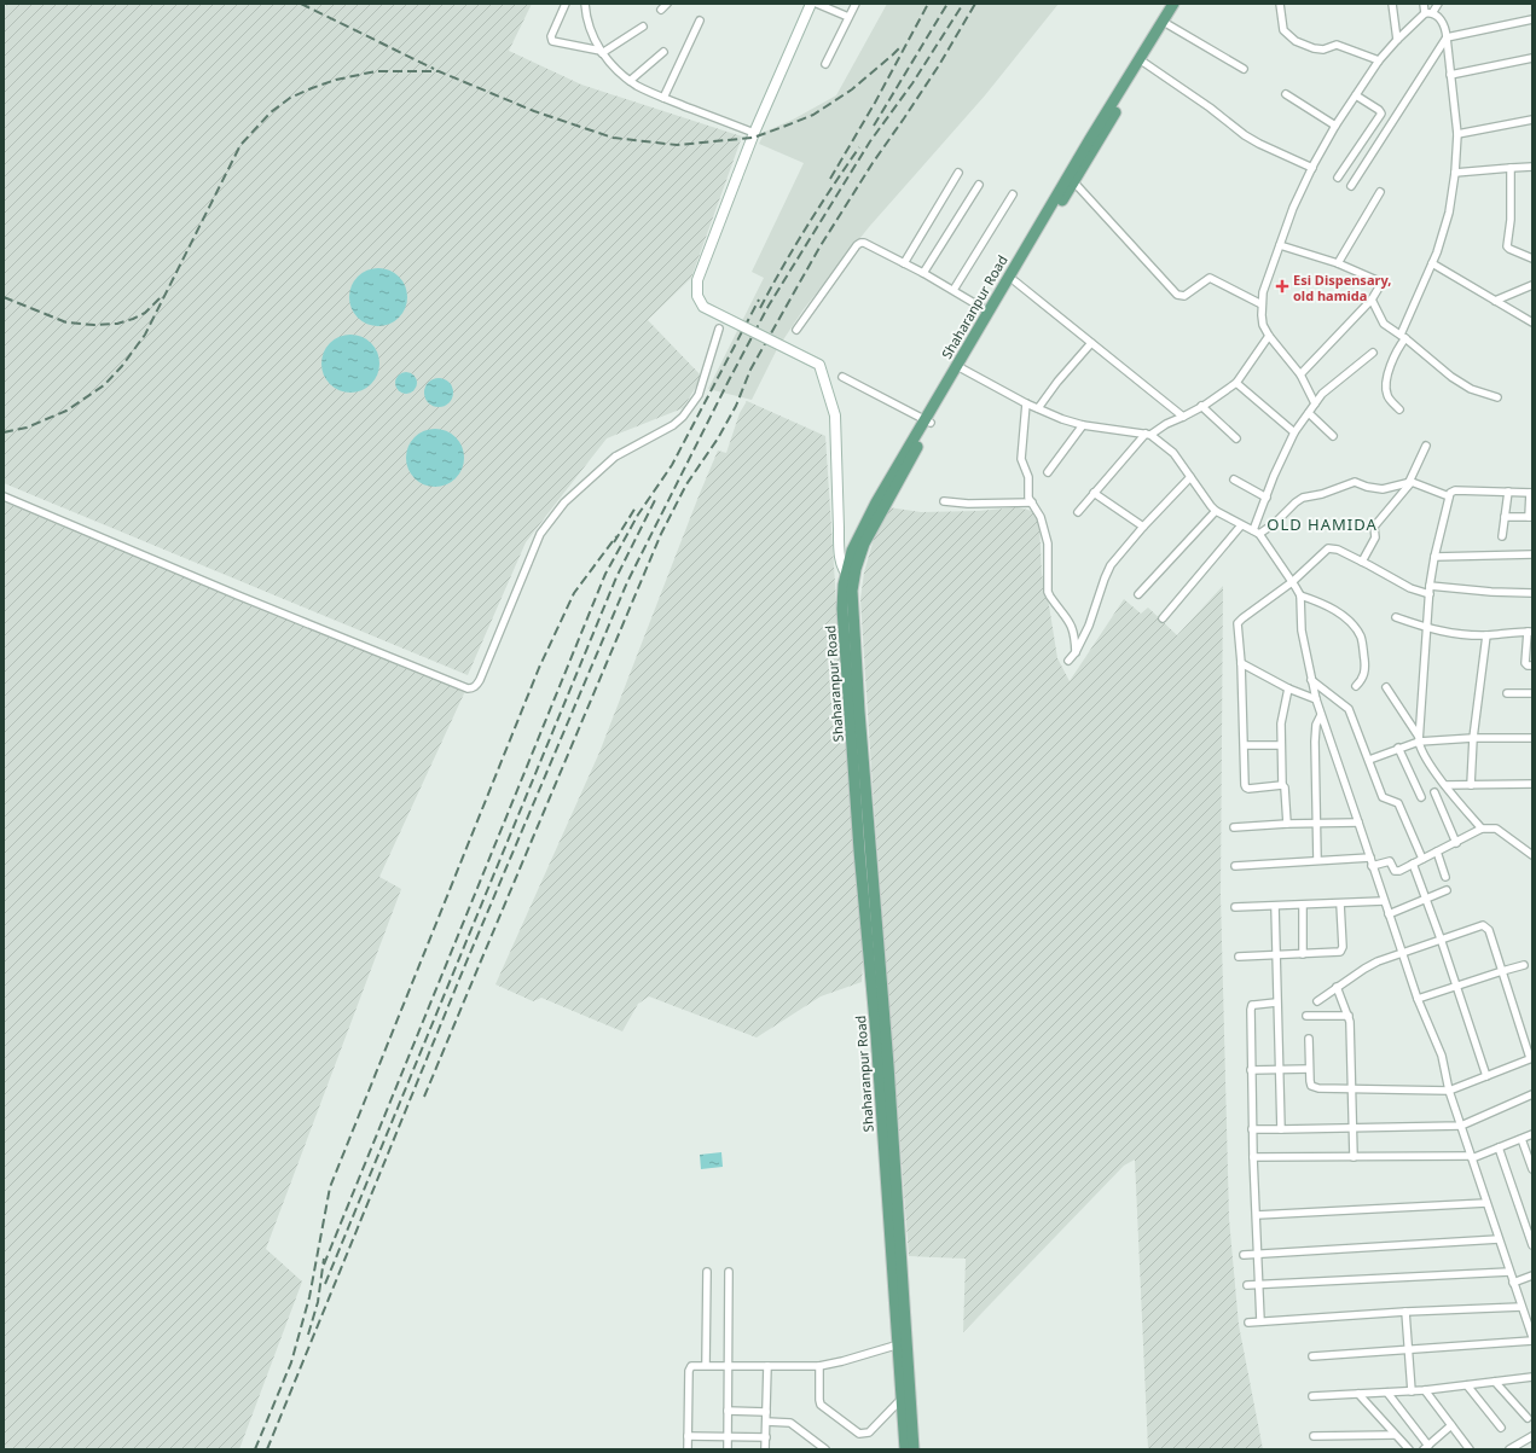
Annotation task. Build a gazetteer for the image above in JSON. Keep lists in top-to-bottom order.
{
  "streets": {
    "main road": ["Shaharanpur Road"]
  },
  "districts": ["OLD HAMIDA"],
  "places": {
    "health": ["Esi Dispensary, old hamida"]
  }
}
